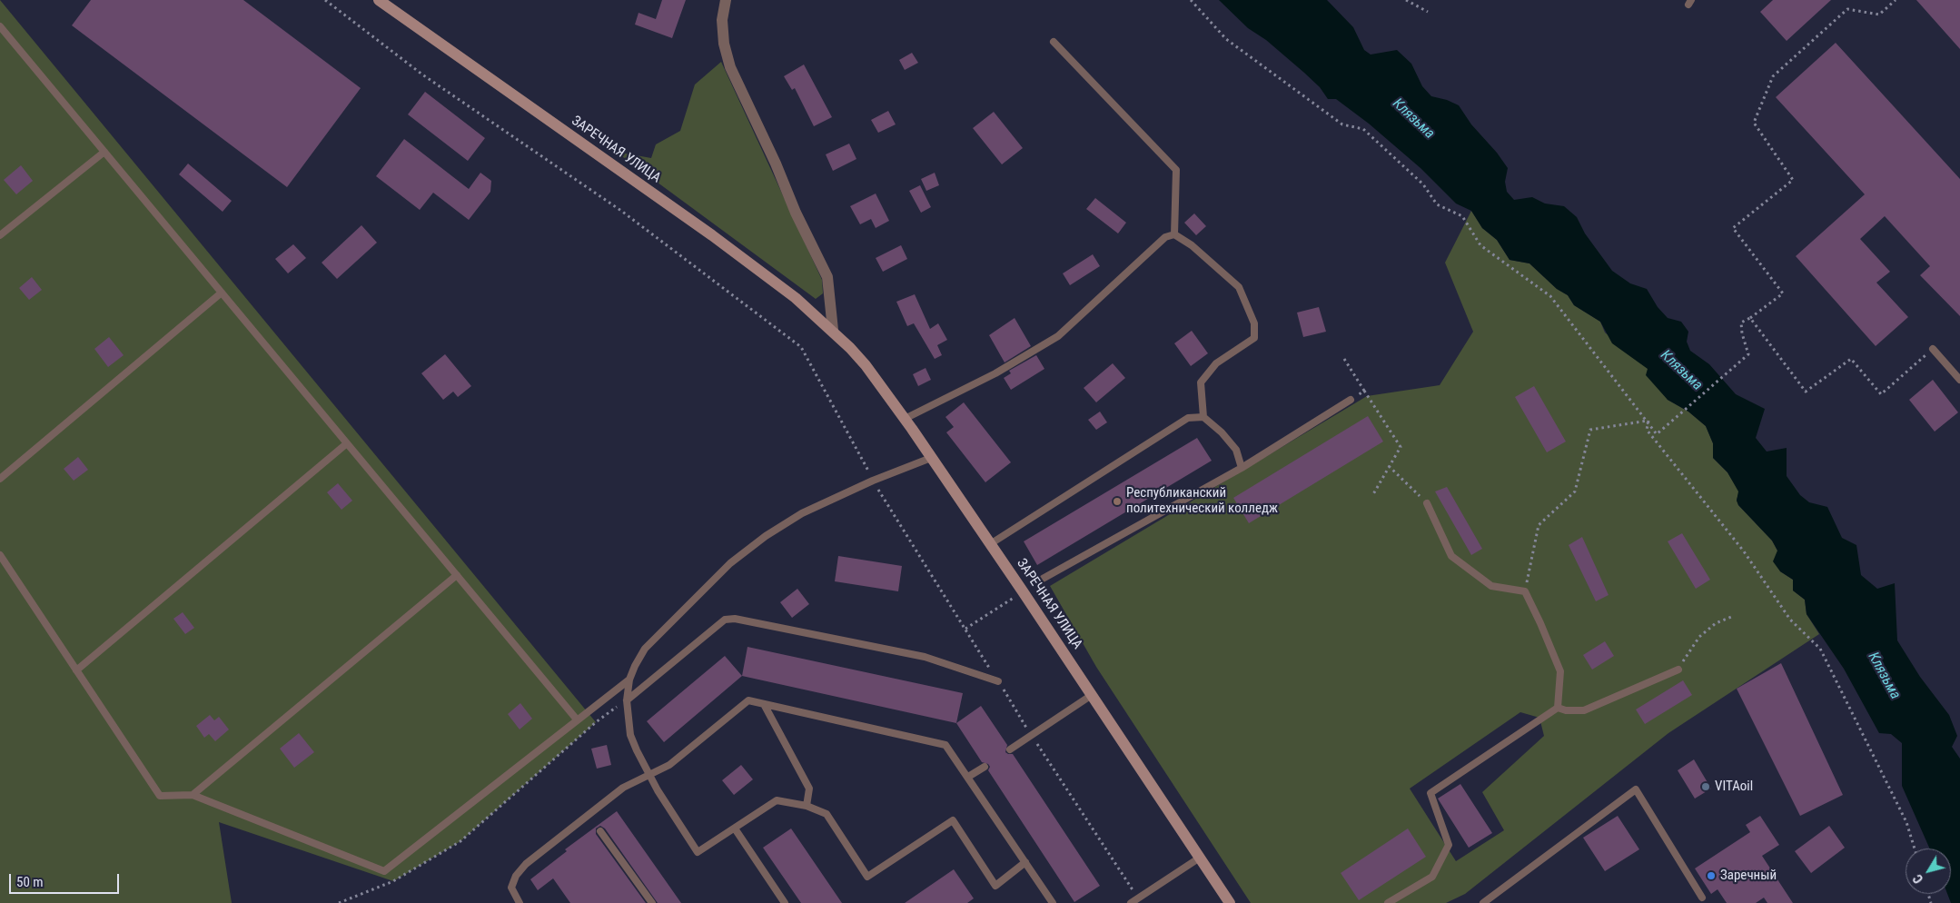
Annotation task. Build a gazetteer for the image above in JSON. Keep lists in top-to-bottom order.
{
  "streets": {
    "street": ["ЗАРЕЧНАЯ УЛИЦА"]
  },
  "water": ["Клязьма"],
  "places": ["Республиканский политехнический колледж", "VITAoil", "Заречный"],
  "scale_bar": "50 m",
  "north": "bottom left"
}
